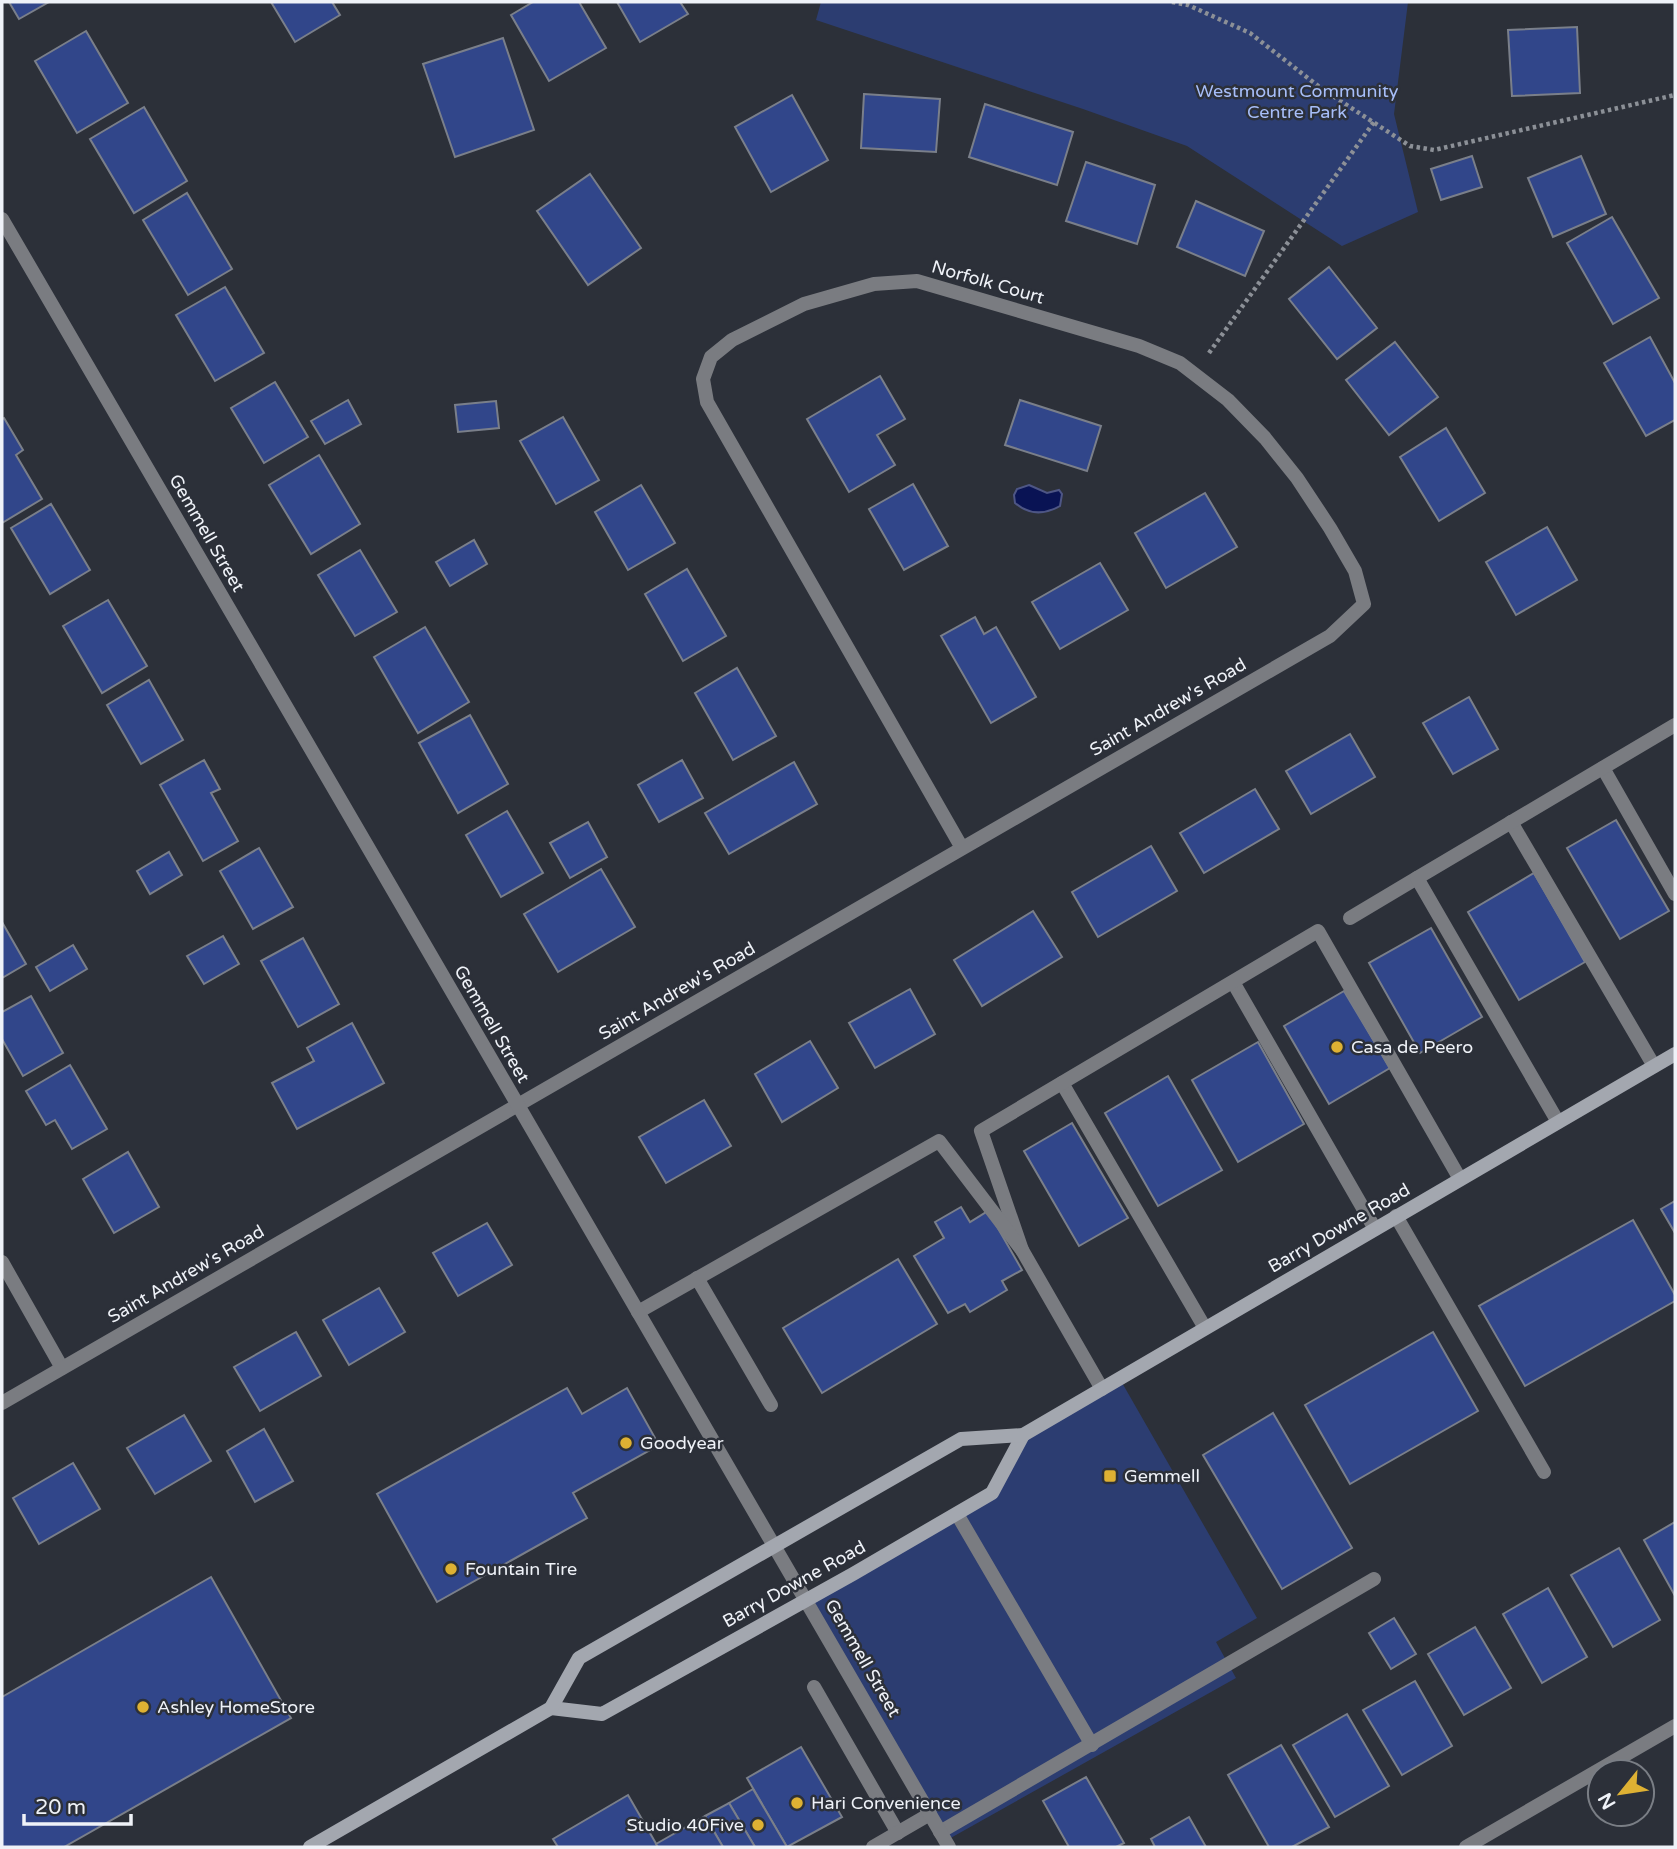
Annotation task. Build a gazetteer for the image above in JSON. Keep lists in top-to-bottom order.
{
  "streets": {
    "main road": ["Barry Downe Road"],
    "street": ["Norfolk Court", "Gemmell Street", "Saint Andrew's Road"]
  },
  "crossings": [
    ["Norfolk Court", "Saint Andrew's Road"],
    ["Gemmell Street", "Saint Andrew's Road"],
    ["Gemmell Street", "Barry Downe Road"]
  ],
  "parks": ["Westmount Community Centre Park"],
  "places": {
    "other": [
      "Casa de Peero",
      "Goodyear",
      "Fountain Tire",
      "Ashley HomeStore",
      "Hari Convenience",
      "Studio 40Five"
    ],
    "transit": ["Gemmell"]
  },
  "scale_bar": "20 m",
  "north": "bottom left"
}
